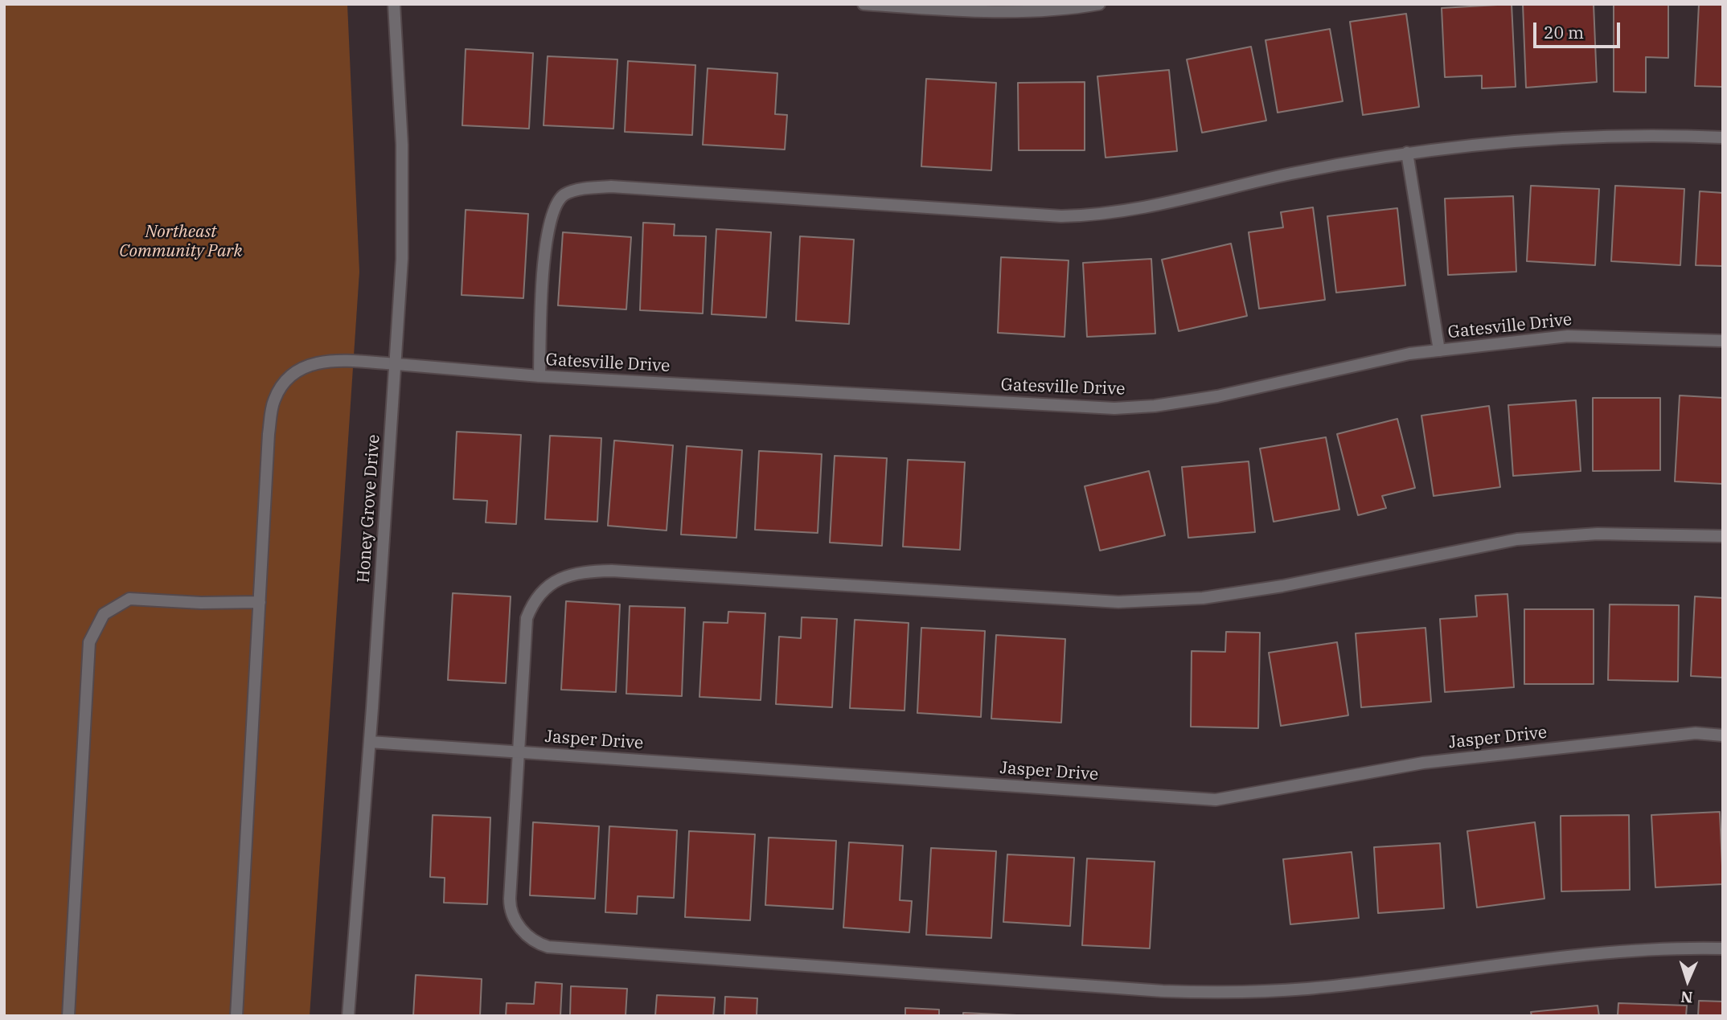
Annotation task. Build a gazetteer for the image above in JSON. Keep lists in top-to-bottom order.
{
  "streets": {
    "street": ["Gatesville Drive", "Honey Grove Drive", "Jasper Drive"]
  },
  "crossings": [
    ["Gatesville Drive", "Honey Grove Drive"],
    ["Honey Grove Drive", "Jasper Drive"]
  ],
  "parks": ["Northeast Community Park"],
  "scale_bar": "20 m",
  "north": "bottom"
}
